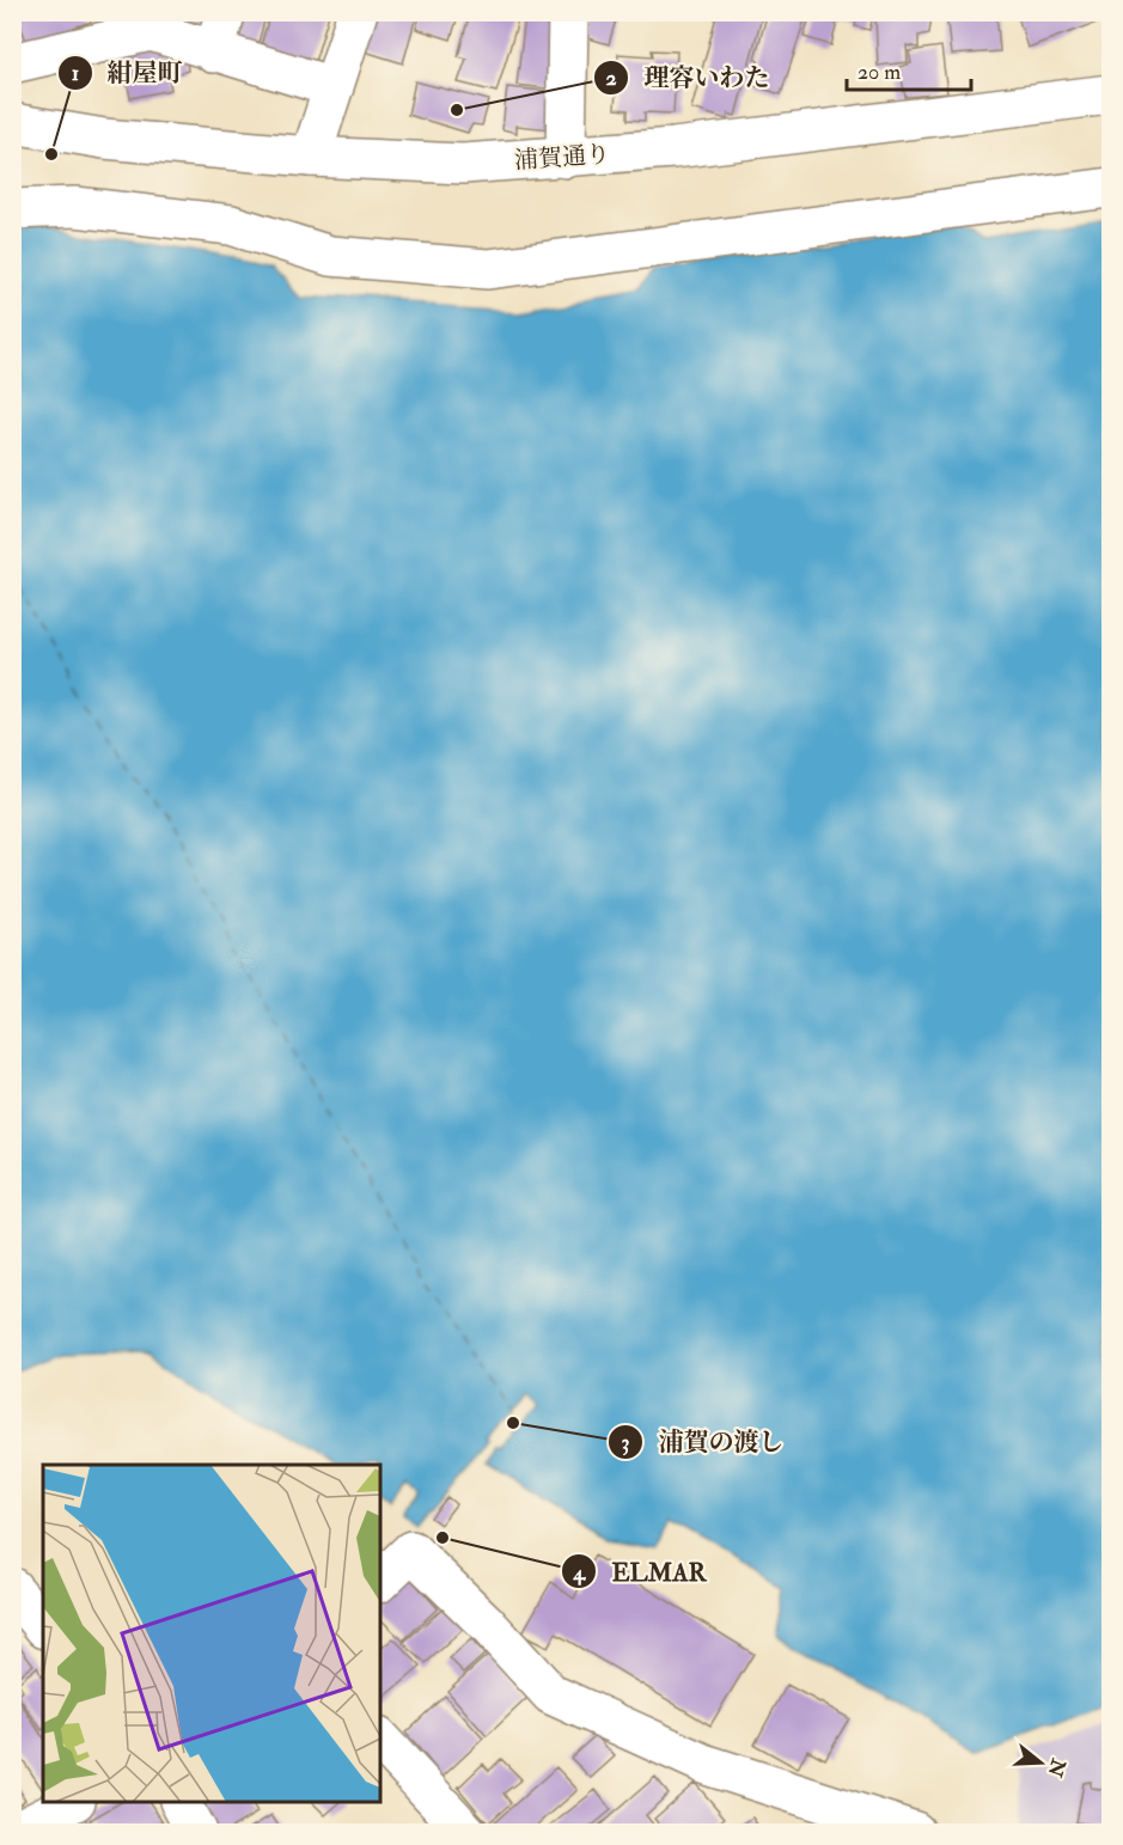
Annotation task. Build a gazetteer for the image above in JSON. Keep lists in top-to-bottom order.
{
  "streets": {
    "street": ["浦賀通り"]
  },
  "places": [
    "理容いわた",
    "紺屋町",
    "浦賀の渡し",
    "ELMAR"
  ],
  "scale_bar": "20 m",
  "north": "right"
}
